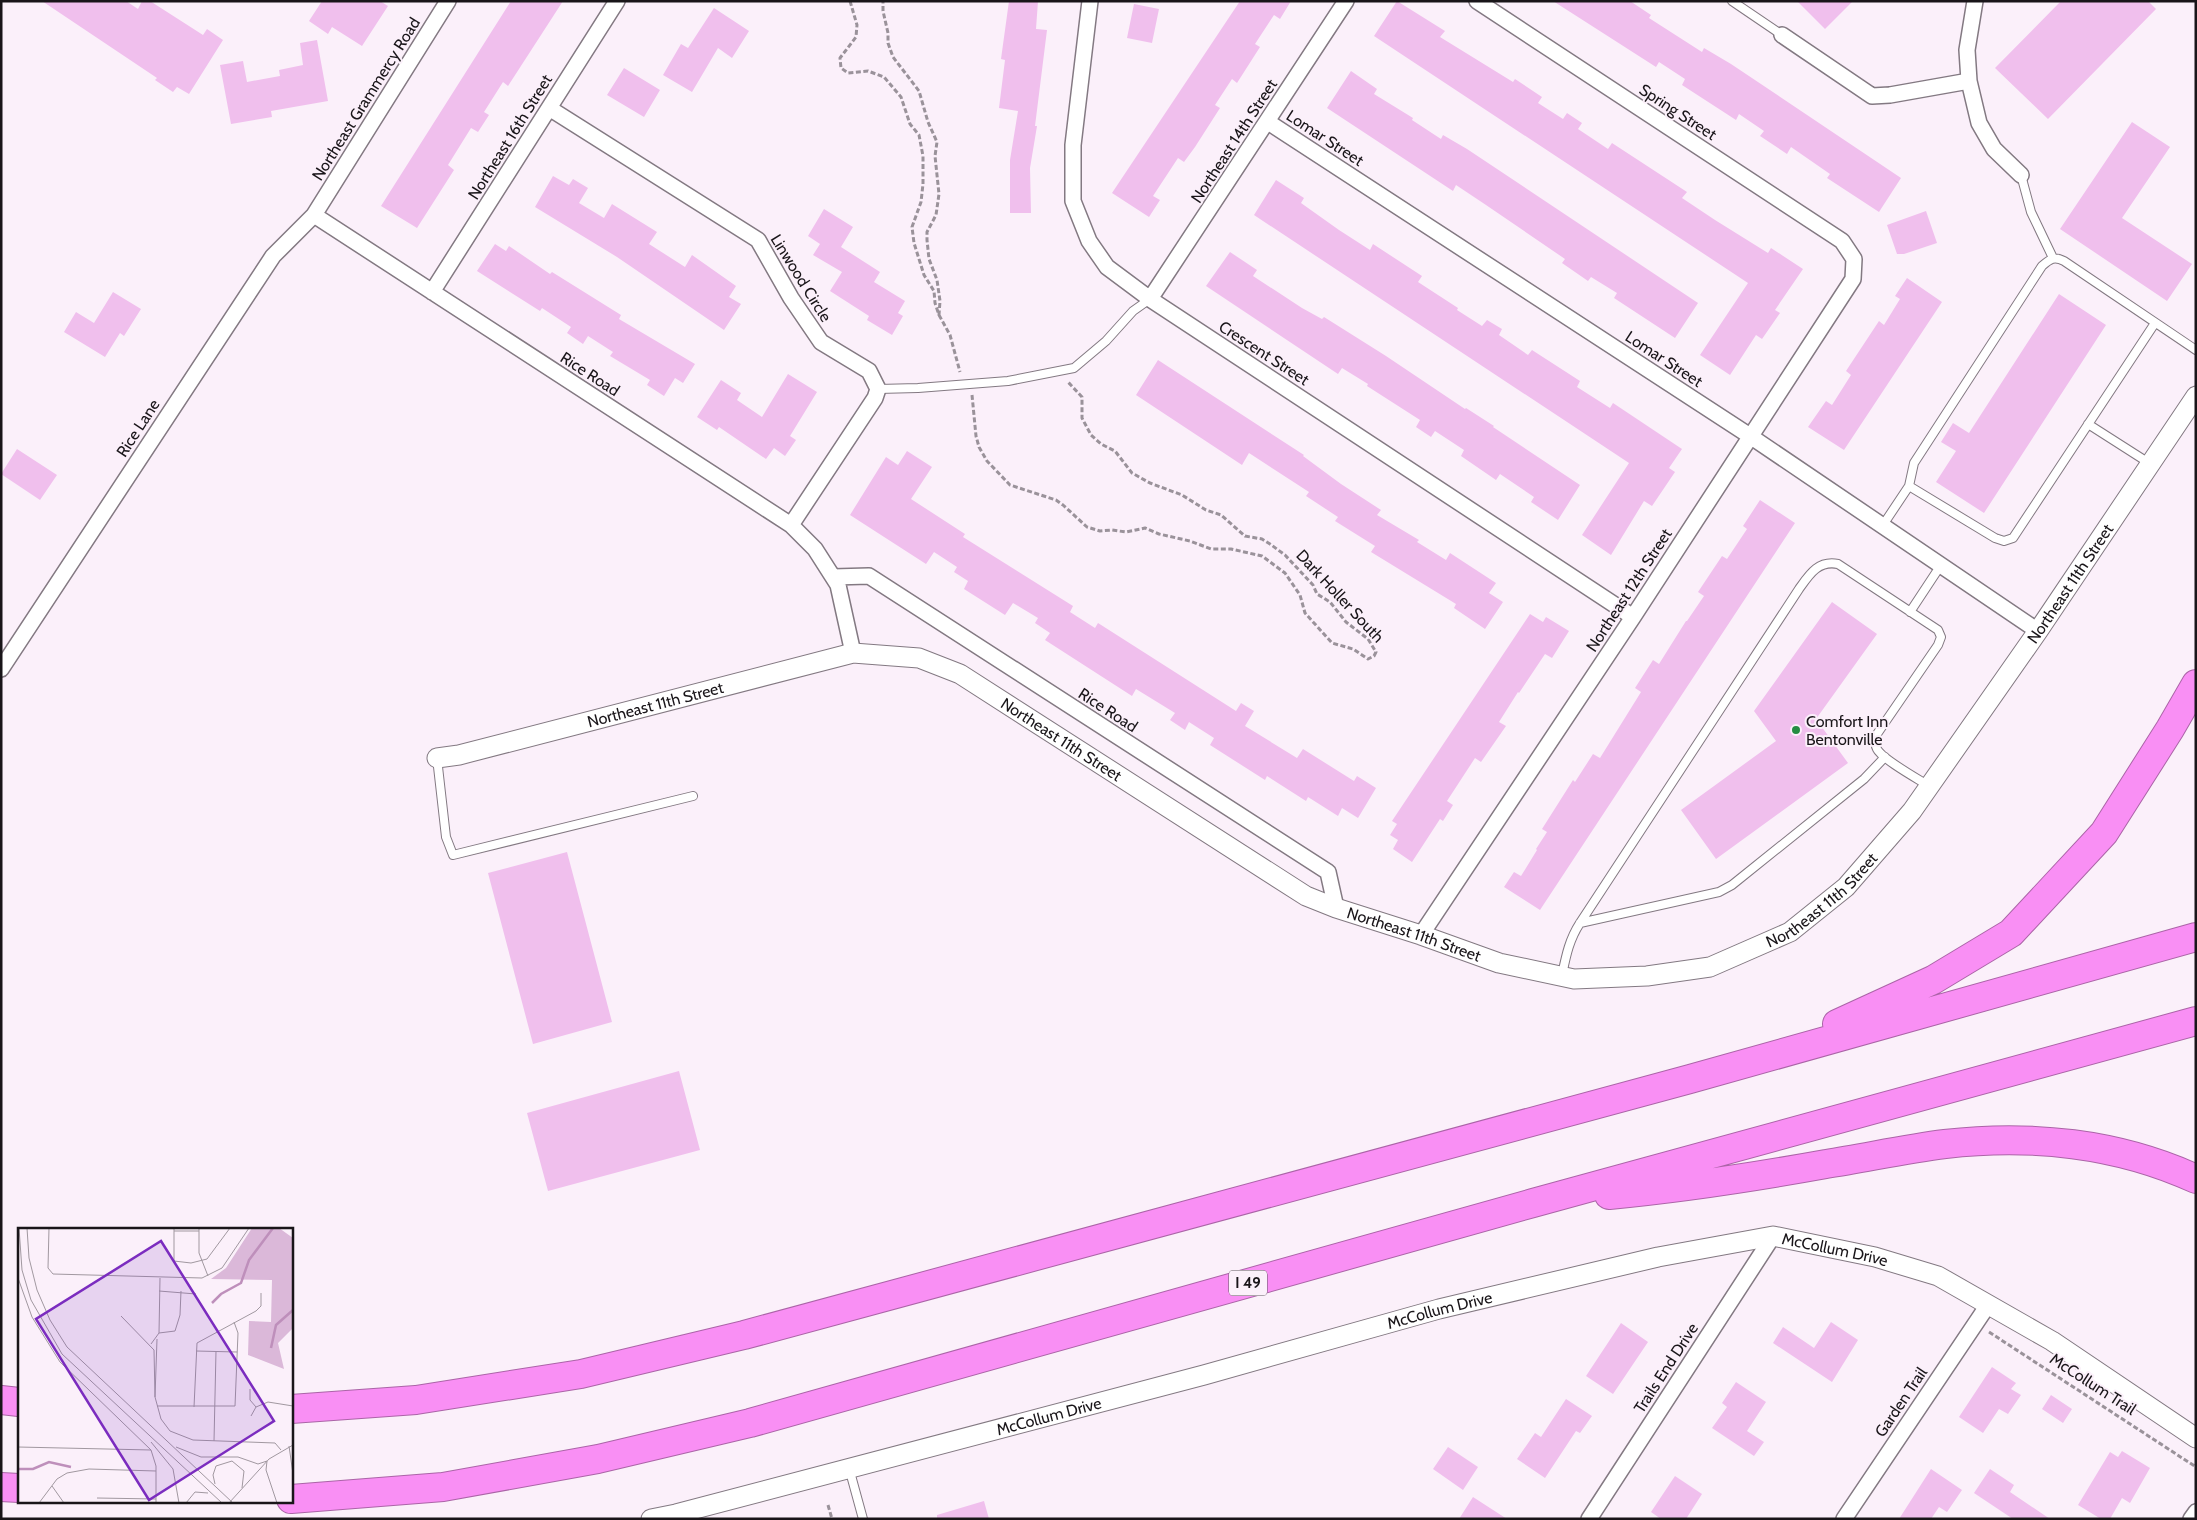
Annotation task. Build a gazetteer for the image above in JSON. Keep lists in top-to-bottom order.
{
  "streets": {
    "highway": ["I 49"],
    "street": [
      "Northeast Grammercy Road",
      "Spring Street",
      "Northeast 16th Street",
      "Lomar Street",
      "Northeast 14th Street",
      "Linwood Circle",
      "Crescent Street",
      "Rice Road",
      "Rice Lane",
      "Northeast 11th Street",
      "Northeast 12th Street",
      "McCollum Drive",
      "Trails End Drive",
      "Garden Trail"
    ],
    "path": ["Dark Holler South", "McCollum Trail"]
  },
  "crossings": [
    ["Northeast Grammercy Road", "Rice Road"],
    ["Northeast Grammercy Road", "Rice Lane"],
    ["Spring Street", "Northeast 12th Street"],
    ["Northeast 16th Street", "Linwood Circle"],
    ["Northeast 16th Street", "Rice Road"],
    ["Lomar Street", "Northeast 14th Street"],
    ["Lomar Street", "Northeast 11th Street"],
    ["Lomar Street", "Northeast 12th Street"],
    ["Northeast 14th Street", "Crescent Street"],
    ["Crescent Street", "Northeast 12th Street"],
    ["Rice Road", "Rice Lane"],
    ["Rice Road", "Northeast 11th Street"],
    ["Northeast 11th Street", "Northeast 12th Street"],
    ["McCollum Drive", "Trails End Drive"],
    ["McCollum Drive", "Garden Trail"],
    ["McCollum Trail", "Garden Trail"]
  ],
  "places": ["Comfort Inn Bentonville"]
}
